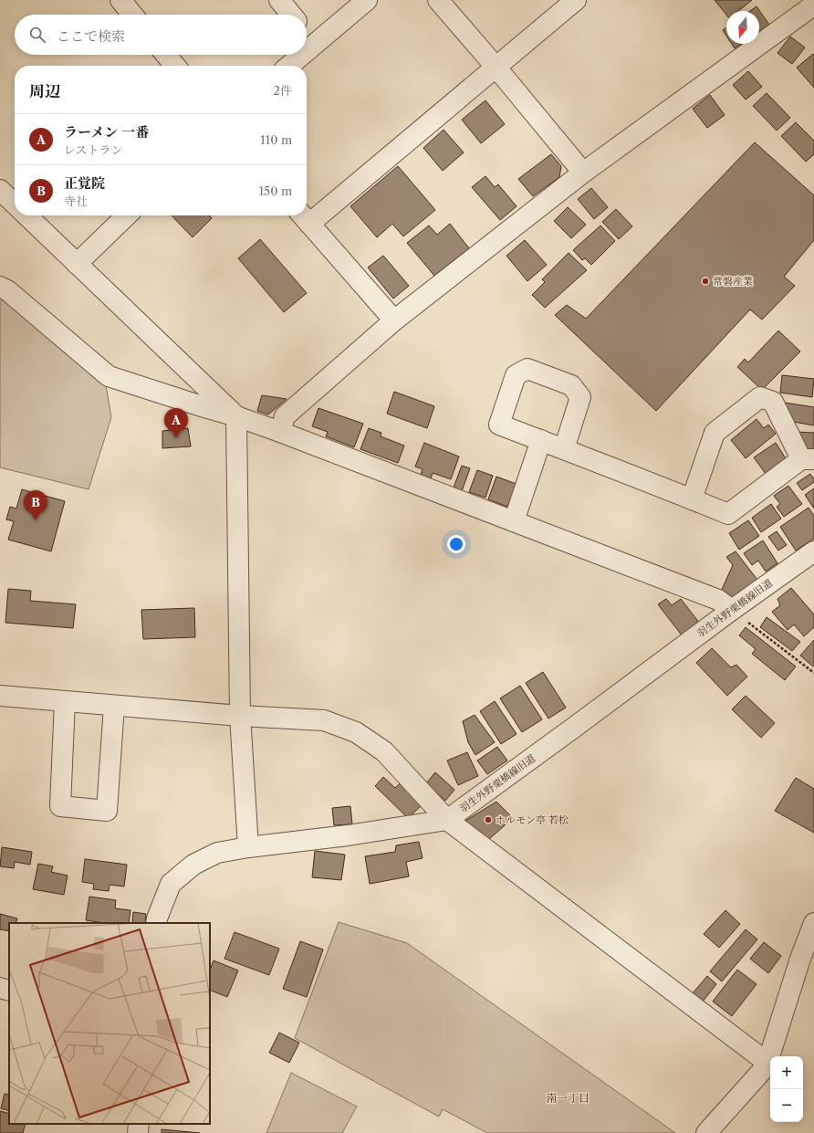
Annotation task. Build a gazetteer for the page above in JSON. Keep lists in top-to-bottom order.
{
  "streets": {
    "street": ["羽生外野栗橋線旧道"]
  },
  "districts": ["南一丁目"],
  "places": ["常磐産業", "ホルモン亭 若松"],
  "north": "bottom",
  "page": {
    "search": "ここで検索",
    "heading": ["周辺", "2件"],
    "list": [
      {
        "mark": "A",
        "name": "ラーメン 一番",
        "note": "レストラン",
        "value": "110 m"
      },
      {
        "mark": "B",
        "name": "正覚院",
        "note": "寺社",
        "value": "150 m"
      }
    ],
    "pins": ["A", "B"],
    "map_buttons": ["+", "−"]
  }
}
